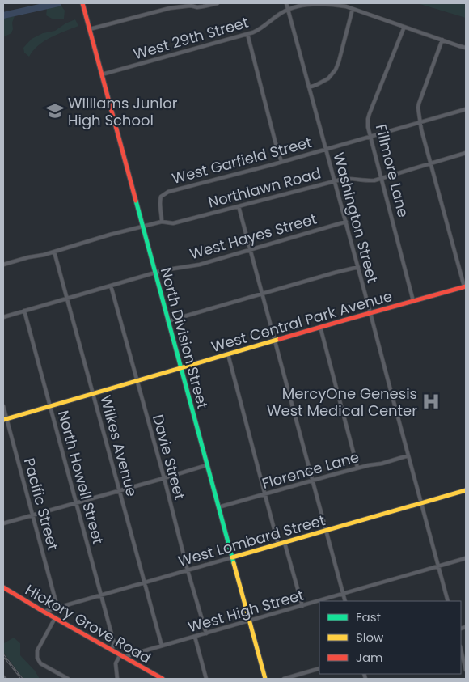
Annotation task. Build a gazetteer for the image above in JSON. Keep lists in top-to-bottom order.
{
  "streets": {
    "main road": [
      "West Central Park Avenue",
      "North Division Street",
      "West Lombard Street",
      "Hickory Grove Road"
    ],
    "street": [
      "West 29th Street",
      "West Garfield Street",
      "Fillmore Lane",
      "Northlawn Road",
      "Washington Street",
      "West Hayes Street",
      "Wilkes Avenue",
      "Davie Street",
      "Florence Lane",
      "North Howell Street",
      "Pacific Street",
      "West High Street"
    ]
  },
  "crossings": [
    ["West 29th Street", "Fillmore Lane"],
    ["West 29th Street", "Washington Street"],
    ["West 29th Street", "North Division Street"],
    ["West Garfield Street", "Fillmore Lane"],
    ["West Garfield Street", "Northlawn Road"],
    ["West Garfield Street", "Washington Street"],
    ["Fillmore Lane", "Northlawn Road"],
    ["Fillmore Lane", "West Central Park Avenue"],
    ["Northlawn Road", "Washington Street"],
    ["Washington Street", "West Hayes Street"],
    ["Washington Street", "West Central Park Avenue"],
    ["Washington Street", "Florence Lane"],
    ["Washington Street", "West Lombard Street"],
    ["Washington Street", "West High Street"],
    ["West Hayes Street", "North Division Street"],
    ["West Hayes Street", "Wilkes Avenue"],
    ["West Hayes Street", "Davie Street"],
    ["West Hayes Street", "North Howell Street"],
    ["West Central Park Avenue", "North Division Street"],
    ["West Central Park Avenue", "Wilkes Avenue"],
    ["West Central Park Avenue", "Davie Street"],
    ["West Central Park Avenue", "North Howell Street"],
    ["West Central Park Avenue", "Pacific Street"],
    ["North Division Street", "Florence Lane"],
    ["North Division Street", "West Lombard Street"],
    ["North Division Street", "West High Street"],
    ["Wilkes Avenue", "West Lombard Street"],
    ["Wilkes Avenue", "West High Street"],
    ["Davie Street", "West Lombard Street"],
    ["Davie Street", "West High Street"],
    ["North Howell Street", "West Lombard Street"],
    ["North Howell Street", "Hickory Grove Road"],
    ["Pacific Street", "West Lombard Street"],
    ["West Lombard Street", "Hickory Grove Road"],
    ["West High Street", "Hickory Grove Road"]
  ],
  "places": {
    "school or university": ["Williams Junior High School"],
    "hospital": ["MercyOne Genesis West Medical Center"]
  },
  "legend": ["Fast", "Slow", "Jam"]
}
